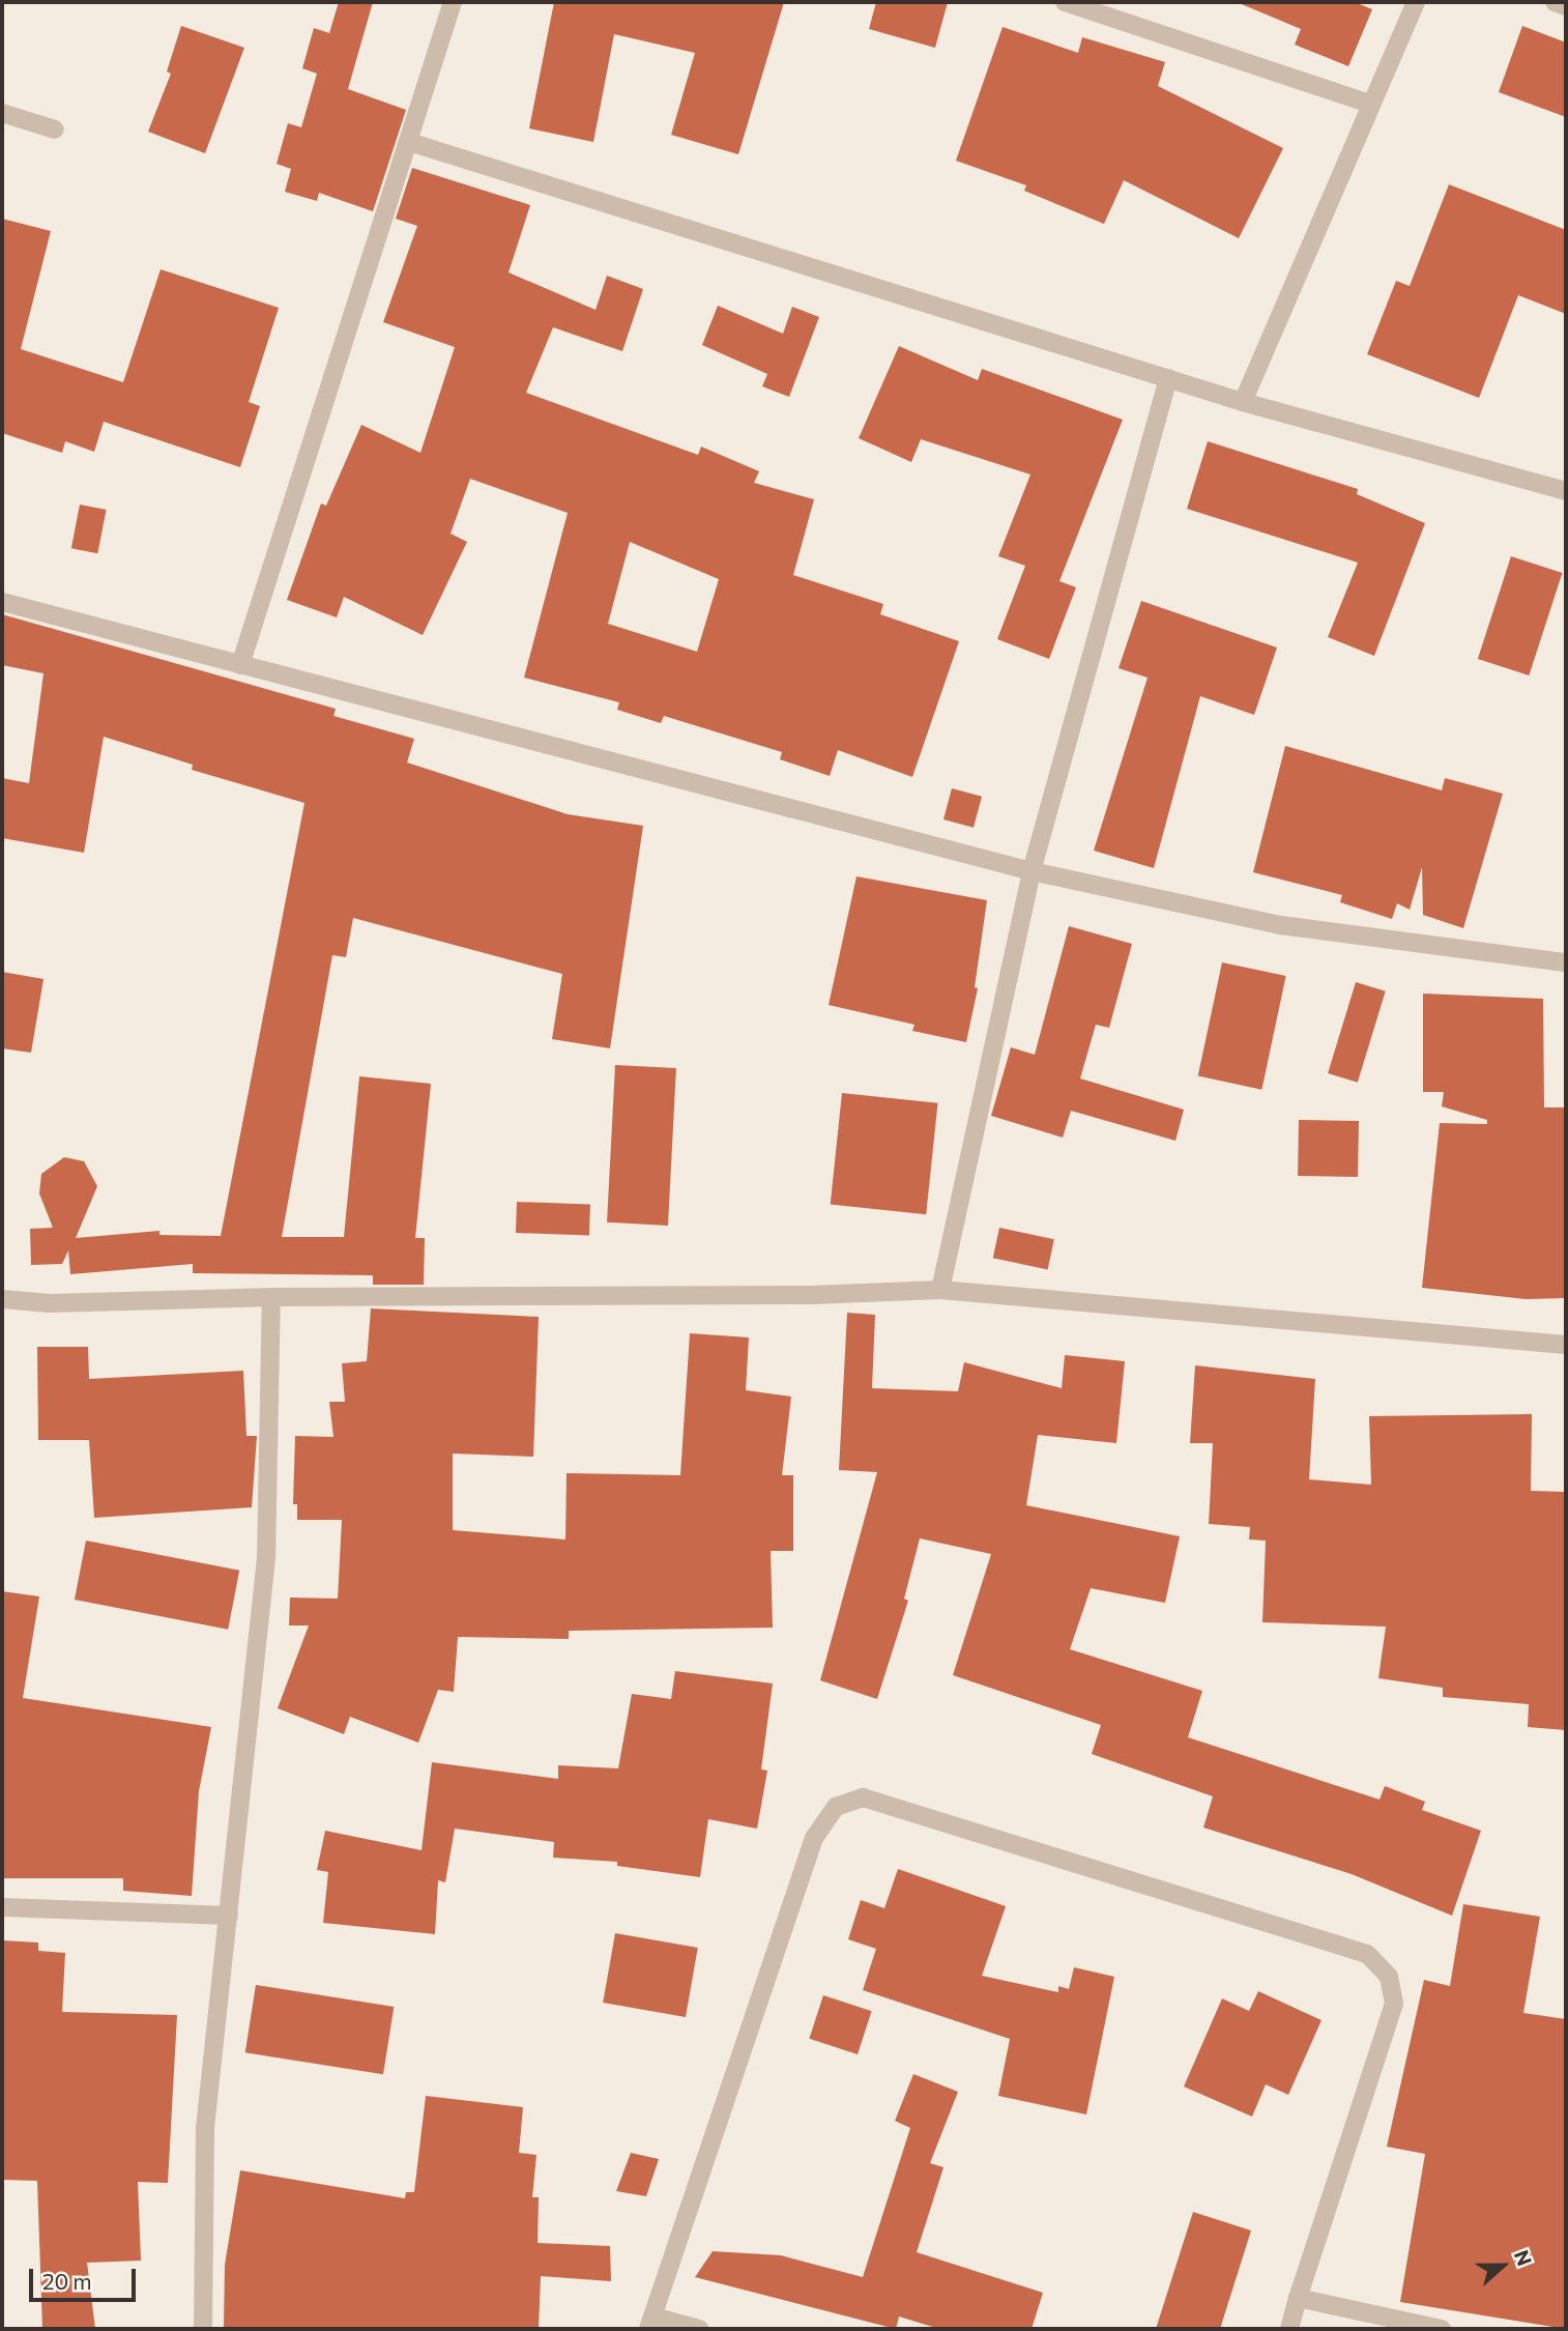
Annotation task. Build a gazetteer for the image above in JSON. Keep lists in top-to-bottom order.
{
  "scale_bar": "20 m",
  "north": "right"
}
